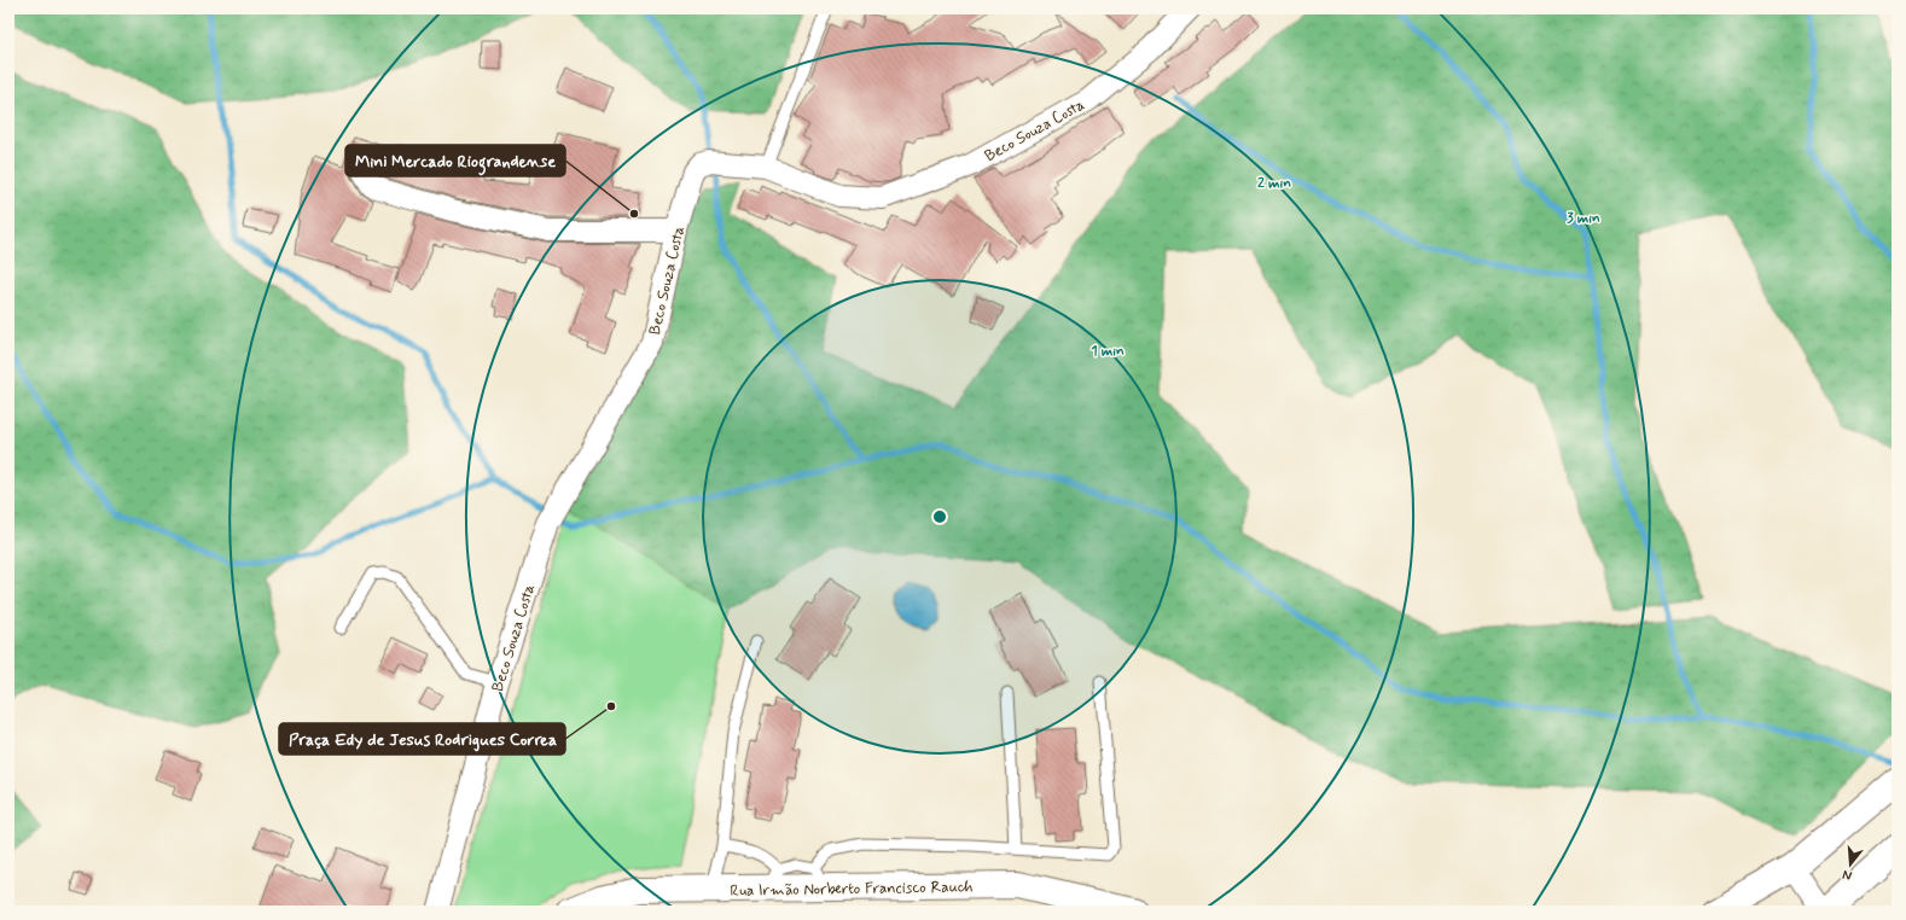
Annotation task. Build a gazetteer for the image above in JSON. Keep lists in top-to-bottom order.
{
  "streets": {
    "street": ["Beco Souza Costa", "Rua Irmão Norberto Francisco Rauch"]
  },
  "places": ["Mini Mercado Riograndense", "Praça Edy de Jesus Rodrigues Correa"],
  "north": "bottom",
  "rings": ["2 min", "3 min", "1 min"]
}
